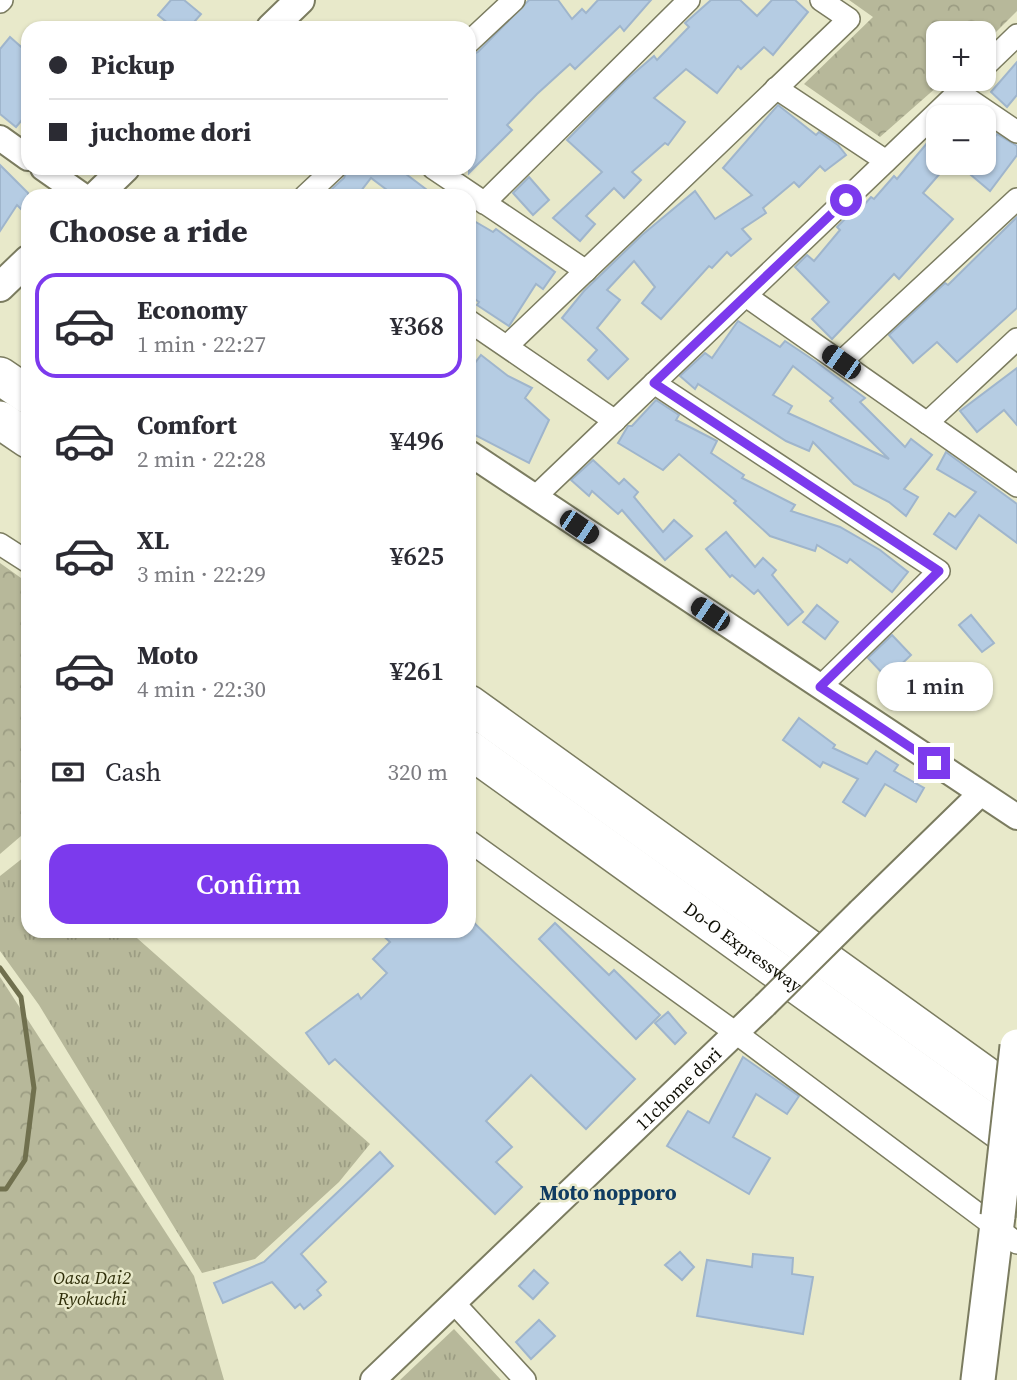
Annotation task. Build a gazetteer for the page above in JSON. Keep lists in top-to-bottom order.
{
  "streets": {
    "highway": ["Do-O Expressway"],
    "street": ["11chome dori"]
  },
  "districts": ["Moto nopporo"],
  "parks": ["Oasa Dai2 Ryokuchi"],
  "page": {
    "map_buttons": ["+", "−"],
    "banner": ["Pickup", "juchome dori"],
    "heading": "Choose a ride",
    "list": [
      {
        "name": "Economy",
        "note": "1 min · 22:27",
        "value": "¥368"
      },
      {
        "name": "Comfort",
        "note": "2 min · 22:28",
        "value": "¥496"
      },
      {
        "name": "XL",
        "note": "3 min · 22:29",
        "value": "¥625"
      },
      {
        "name": "Moto",
        "note": "4 min · 22:30",
        "value": "¥261"
      }
    ],
    "bubble": "1 min",
    "pay": ["Cash", "320 m"],
    "buttons": "Confirm"
  }
}
